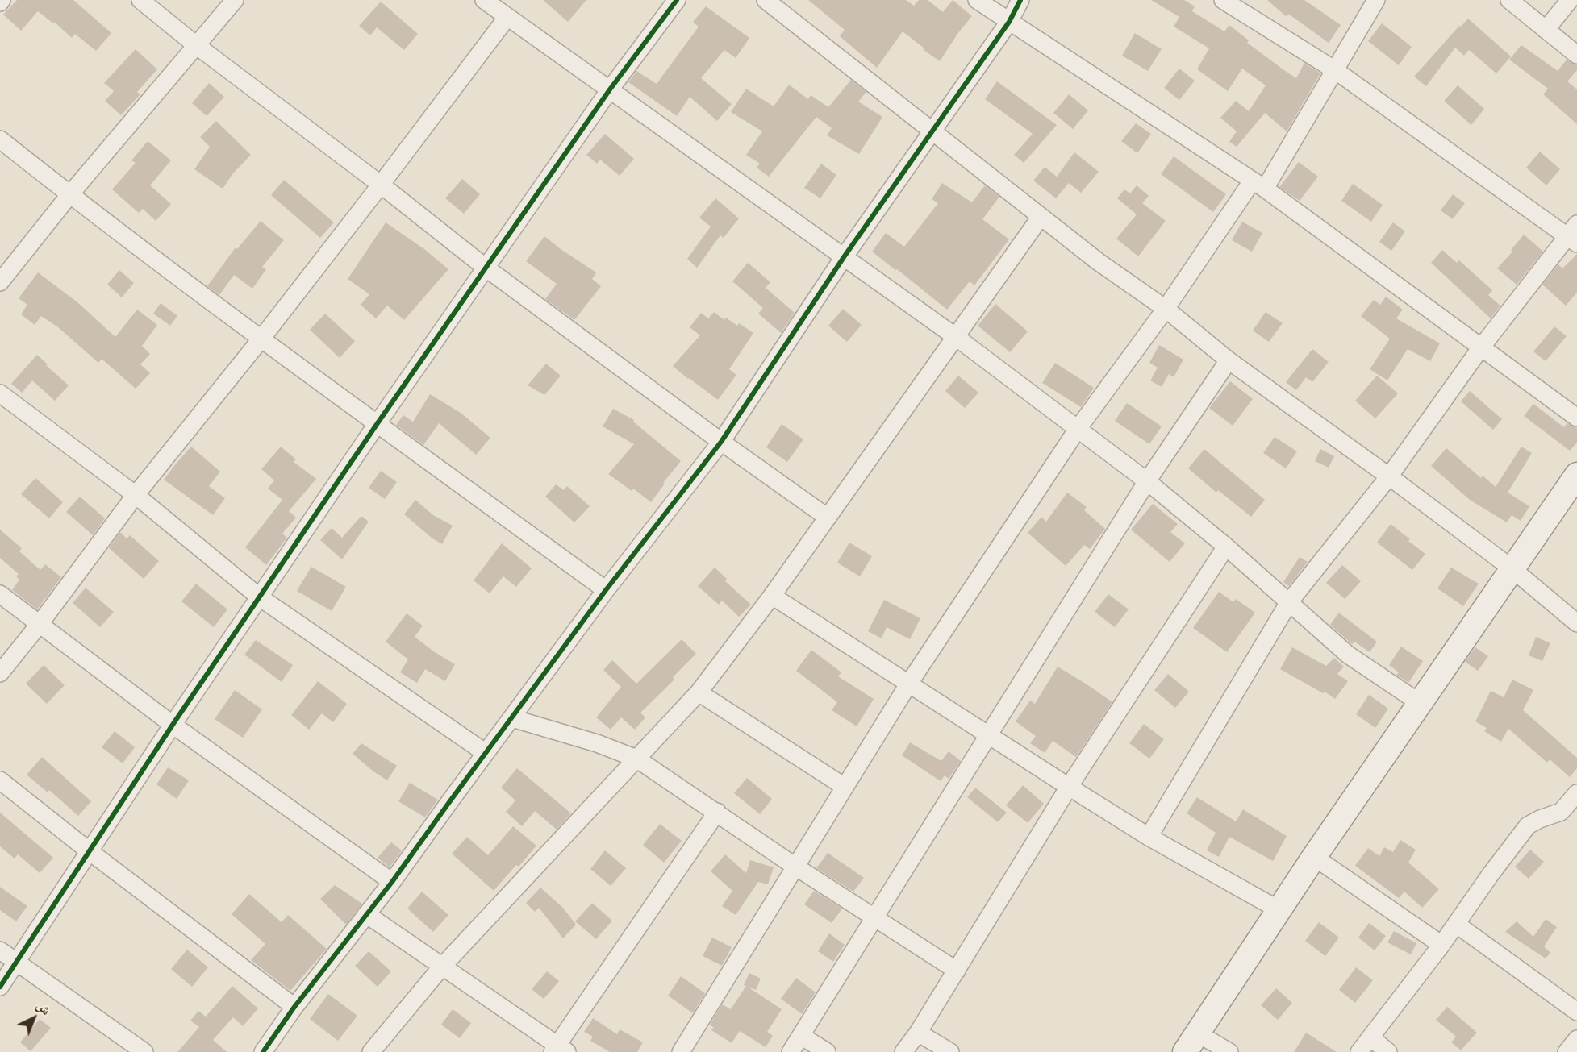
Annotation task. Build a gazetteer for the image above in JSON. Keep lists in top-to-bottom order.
{
  "north": "top right"
}
